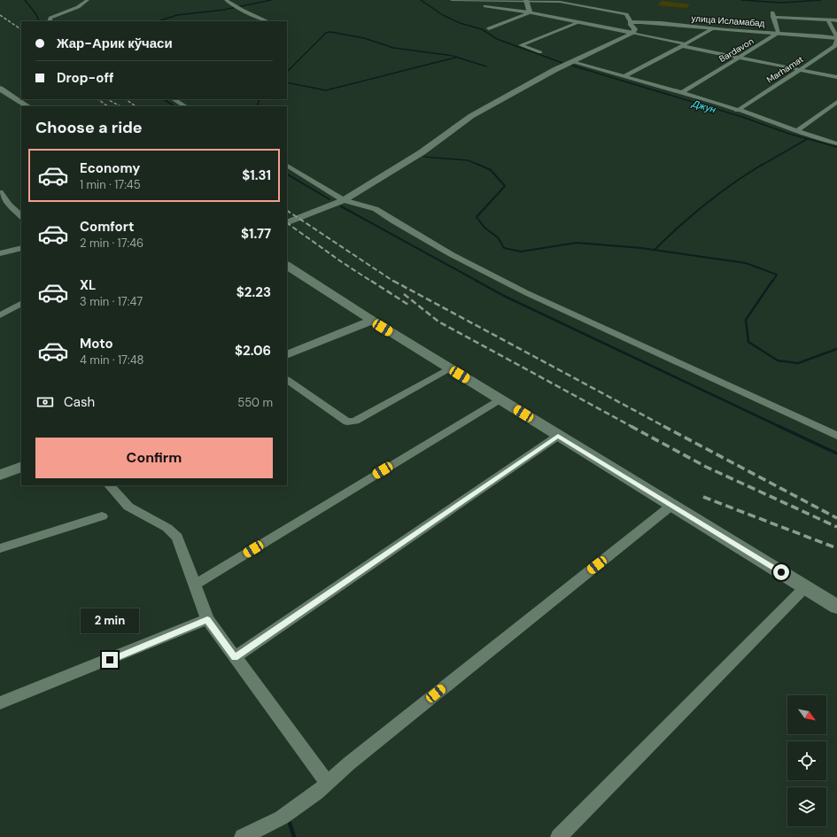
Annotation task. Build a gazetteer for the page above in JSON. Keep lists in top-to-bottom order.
{
  "streets": {
    "street": ["улица Исламабад", "Bardavon", "Marhamat"]
  },
  "crossings": [
    ["улица Исламабад", "Bardavon"],
    ["улица Исламабад", "Marhamat"]
  ],
  "water": ["Джун"],
  "north": "bottom right",
  "page": {
    "banner": ["Жар-Арик кўчаси", "Drop-off"],
    "heading": "Choose a ride",
    "list": [
      {
        "name": "Economy",
        "note": "1 min · 17:45",
        "value": "$1.31"
      },
      {
        "name": "Comfort",
        "note": "2 min · 17:46",
        "value": "$1.77"
      },
      {
        "name": "XL",
        "note": "3 min · 17:47",
        "value": "$2.23"
      },
      {
        "name": "Moto",
        "note": "4 min · 17:48",
        "value": "$2.06"
      }
    ],
    "pay": ["Cash", "550 m"],
    "buttons": "Confirm",
    "bubble": "2 min"
  }
}
